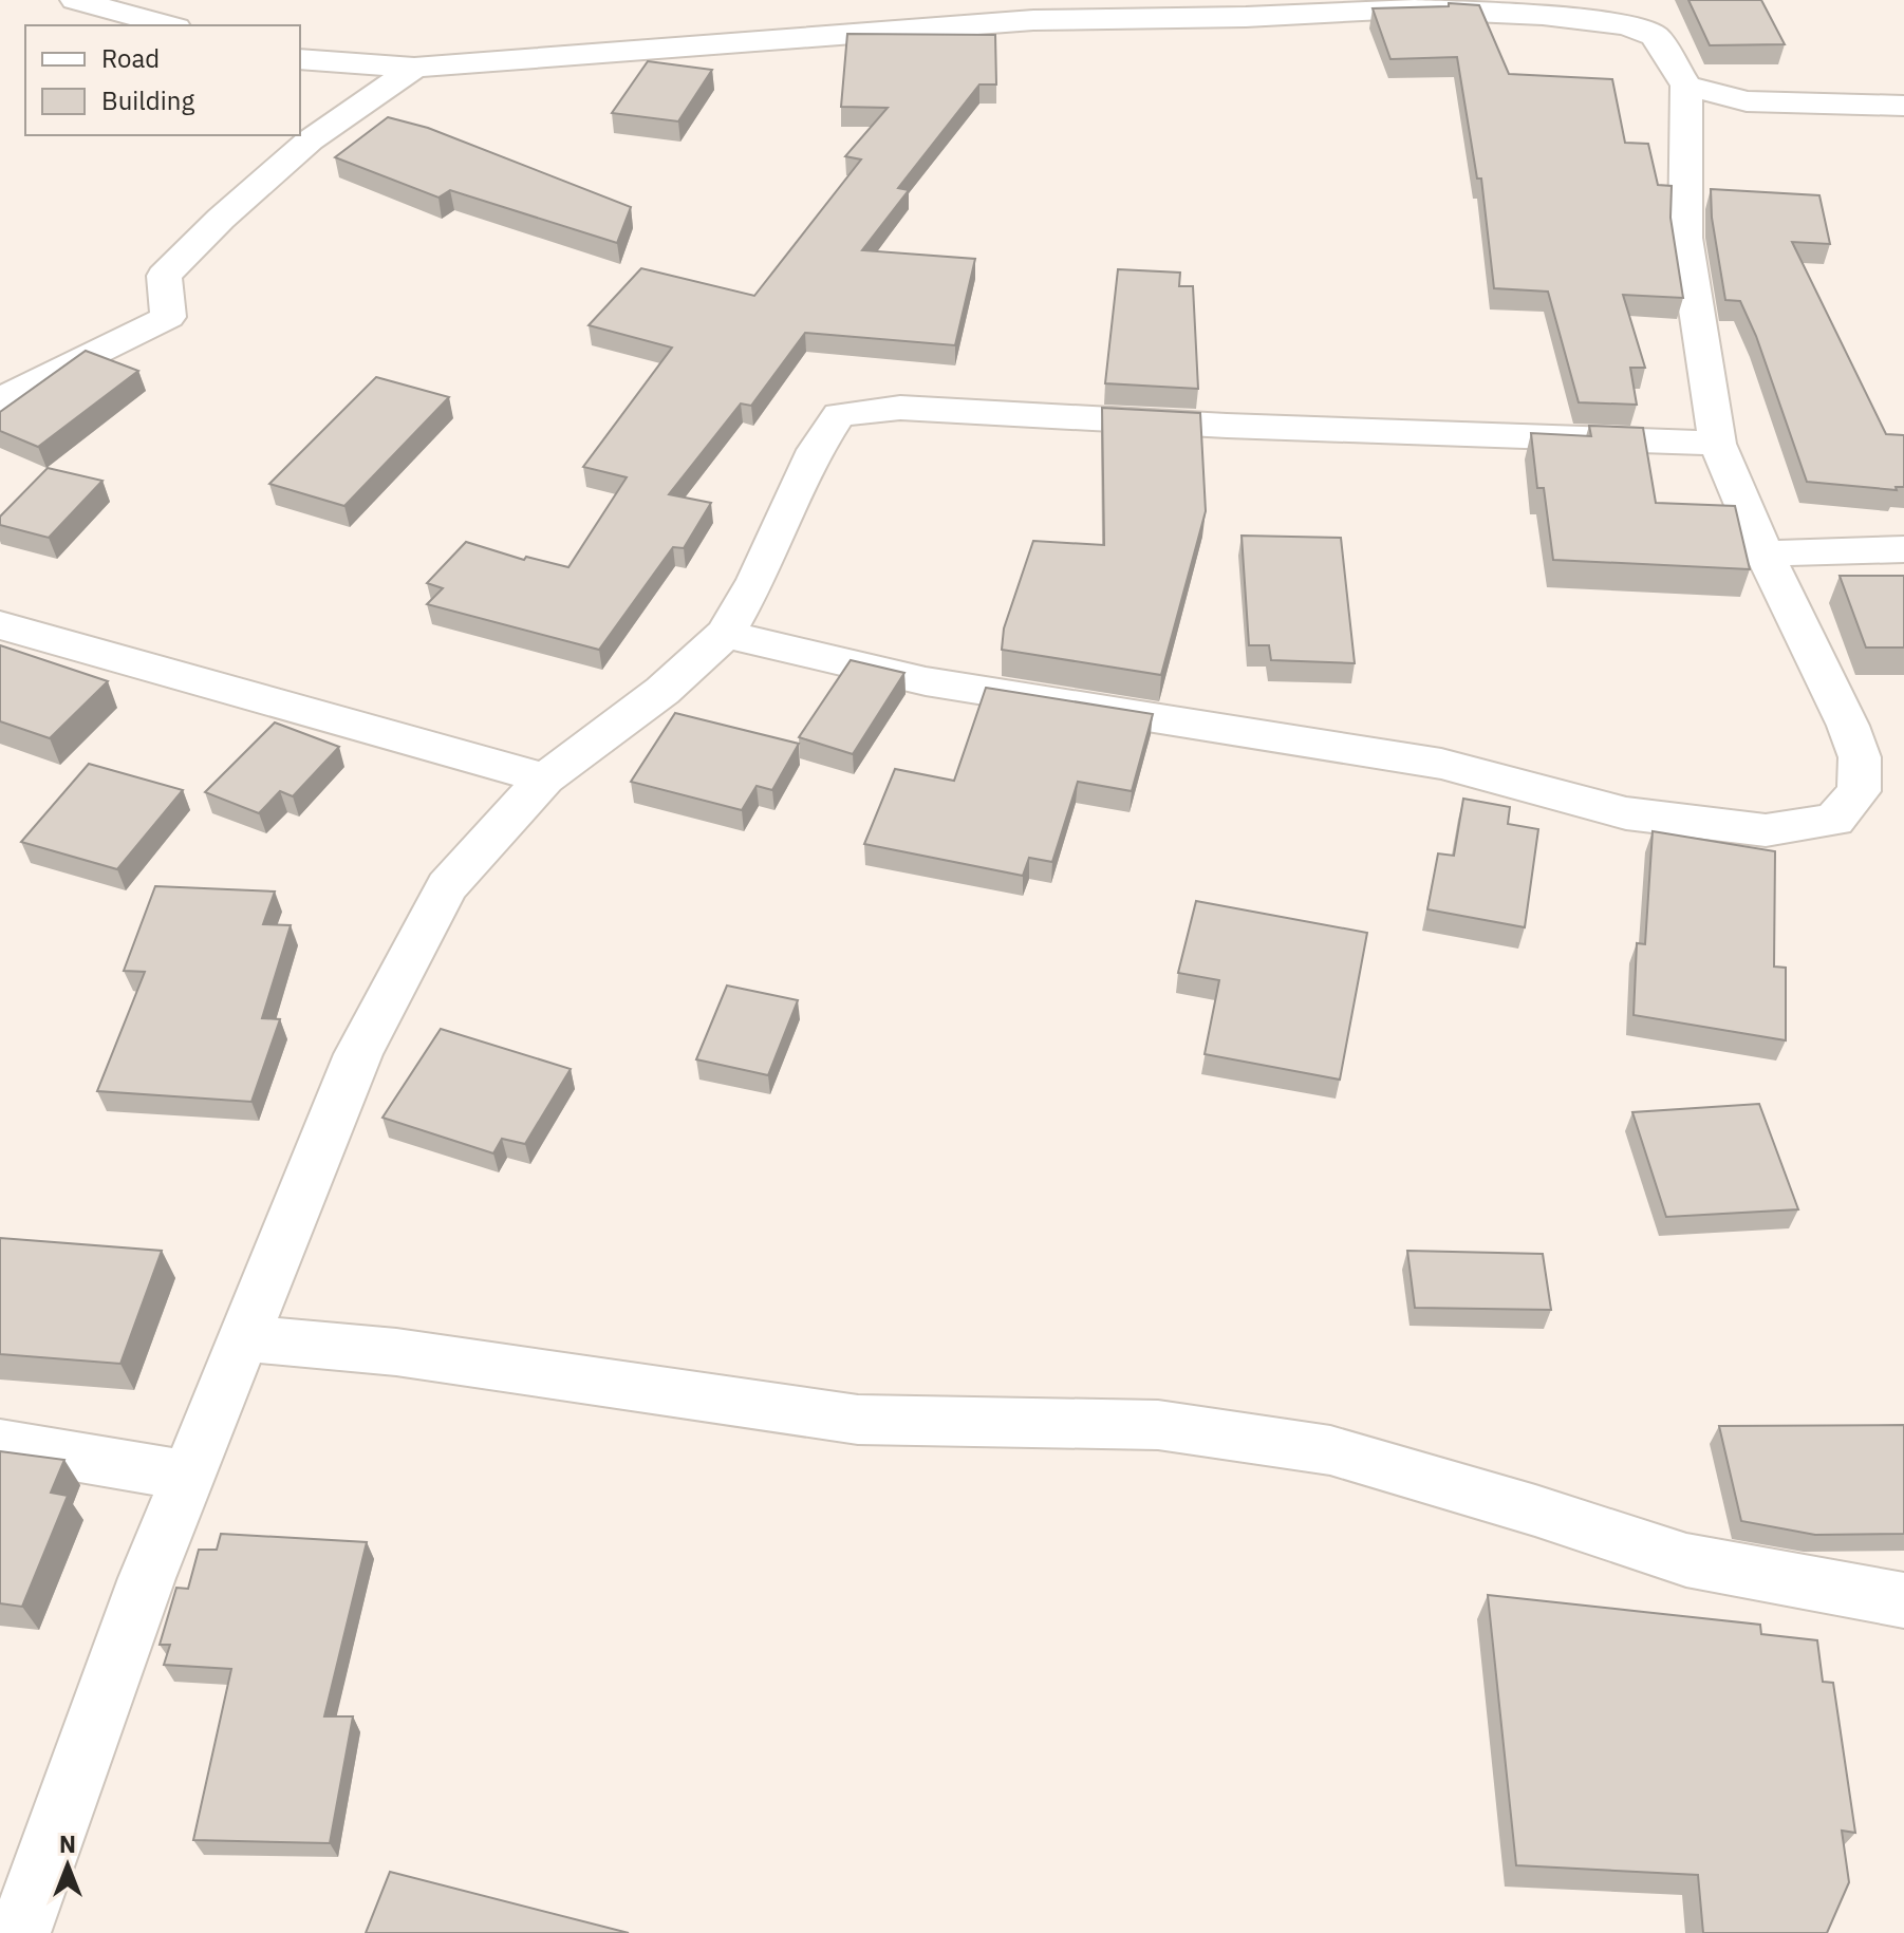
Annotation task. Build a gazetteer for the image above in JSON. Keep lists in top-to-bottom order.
{
  "legend": ["Road", "Building"],
  "north": "top"
}
